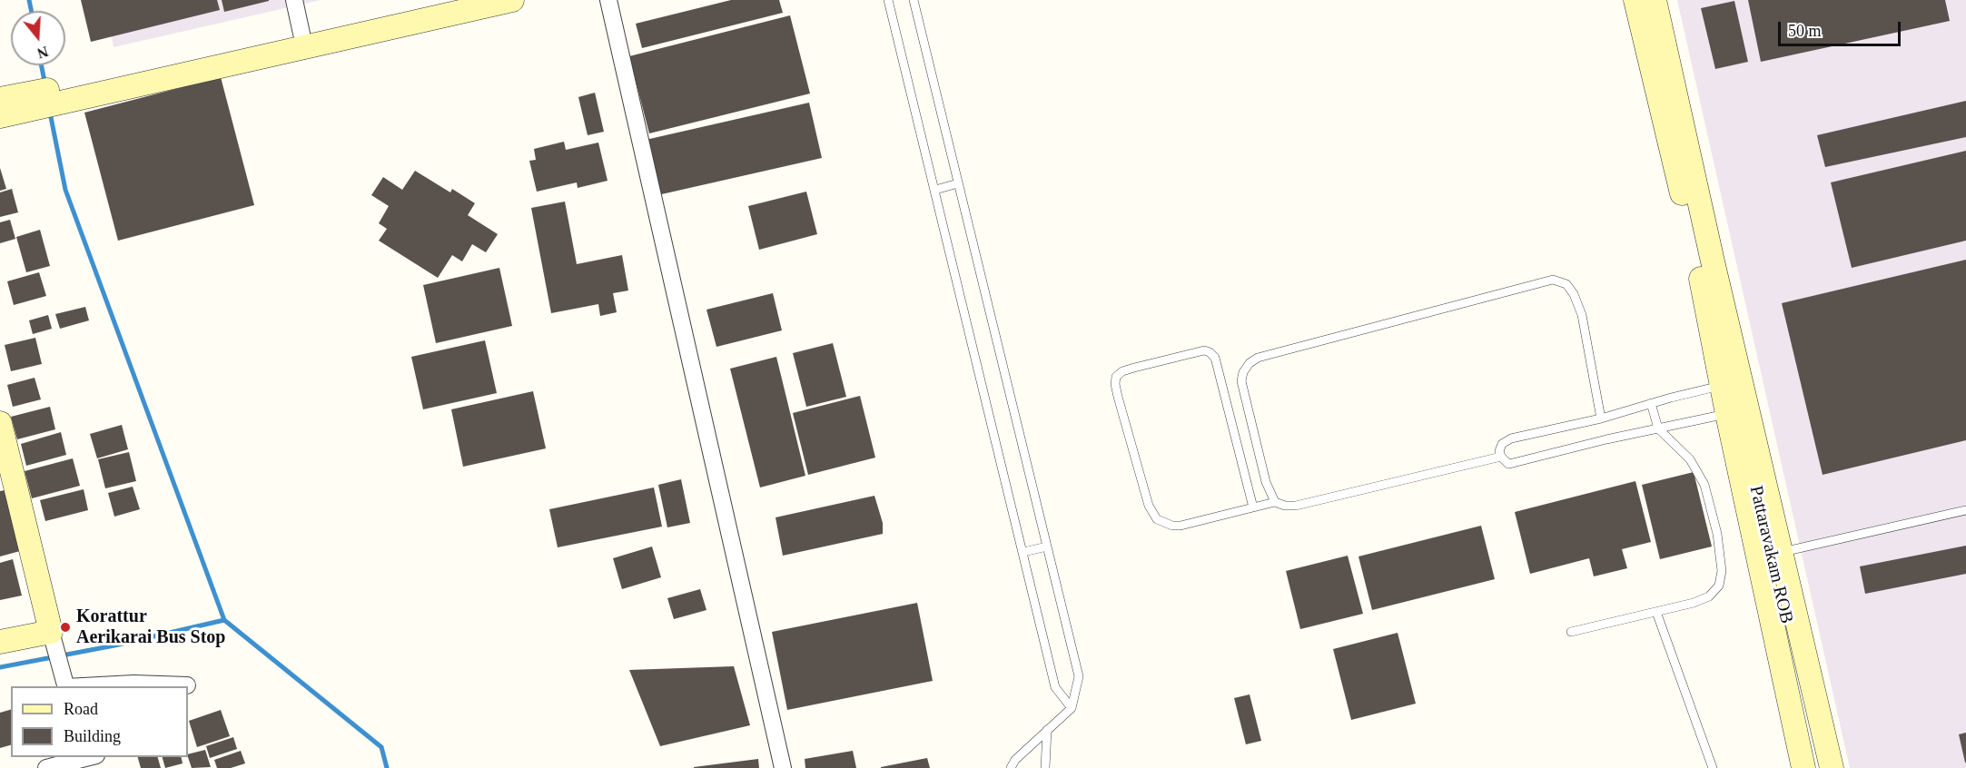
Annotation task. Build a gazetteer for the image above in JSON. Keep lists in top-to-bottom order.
{
  "streets": {
    "main road": ["Pattaravakam ROB"]
  },
  "places": ["Korattur Aerikarai Bus Stop"],
  "legend": ["Road", "Building"],
  "scale_bar": "50 m",
  "north": "bottom"
}
